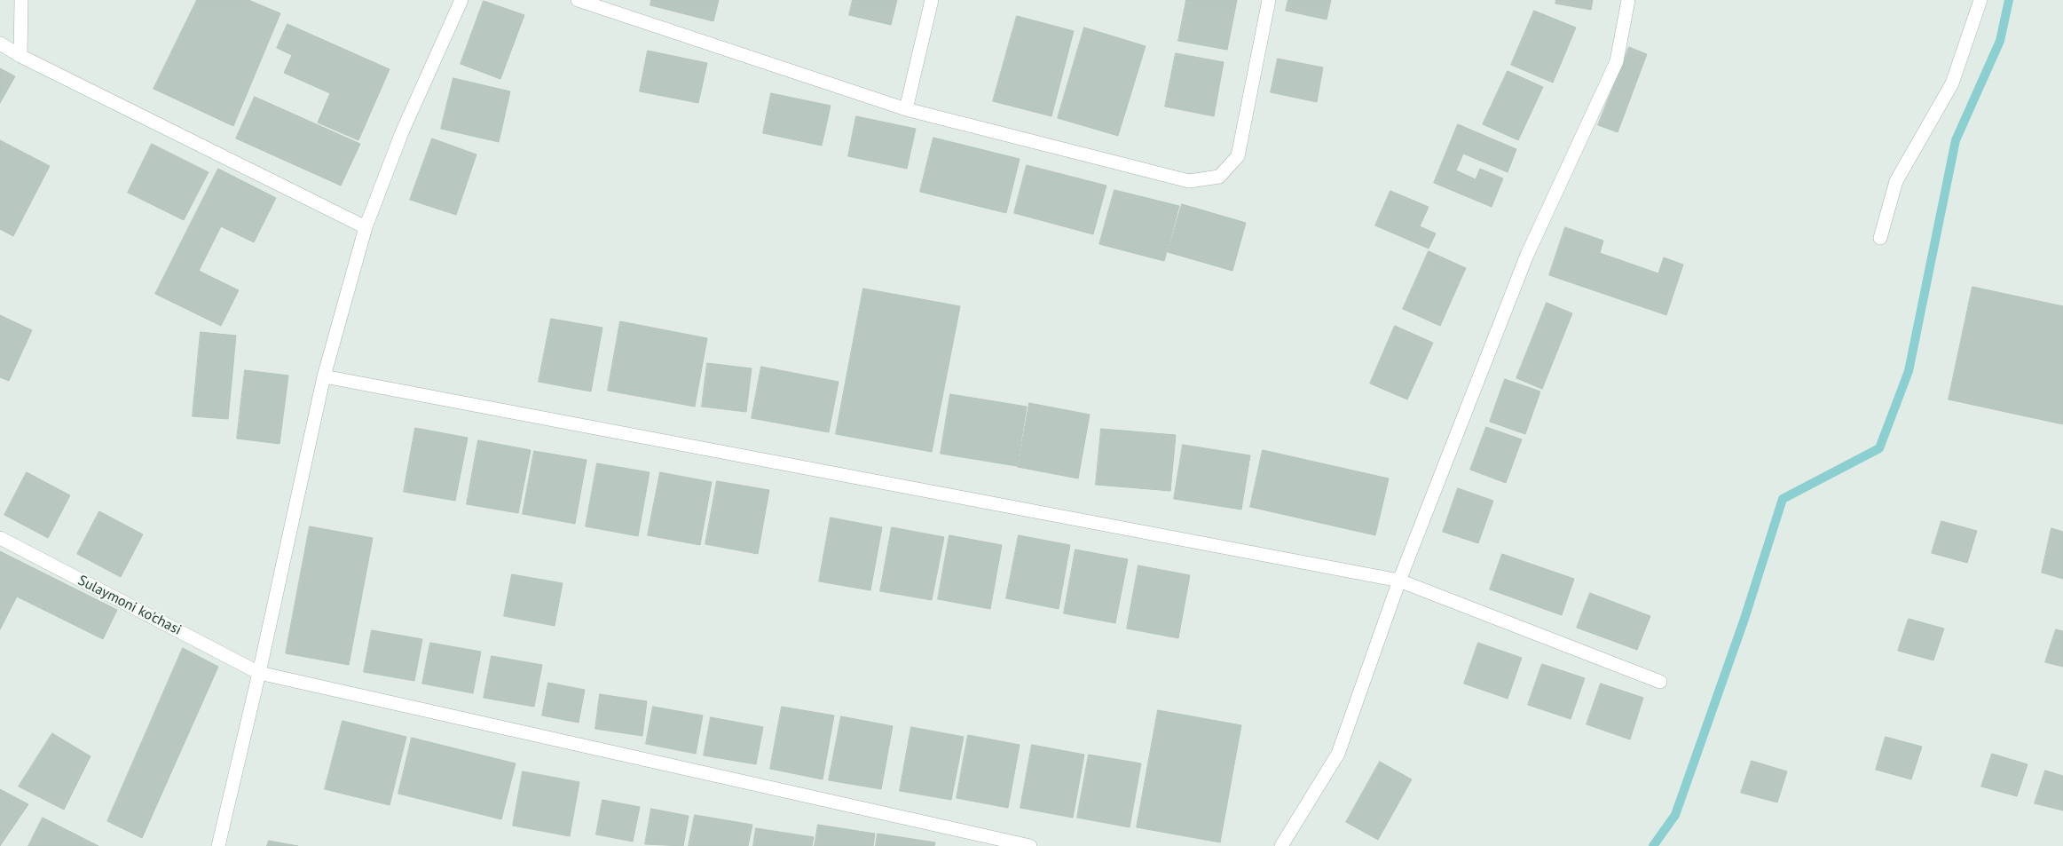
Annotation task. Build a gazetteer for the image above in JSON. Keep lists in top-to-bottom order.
{
  "streets": {
    "street": ["Sulaymoni ko'chasi"]
  }
}
